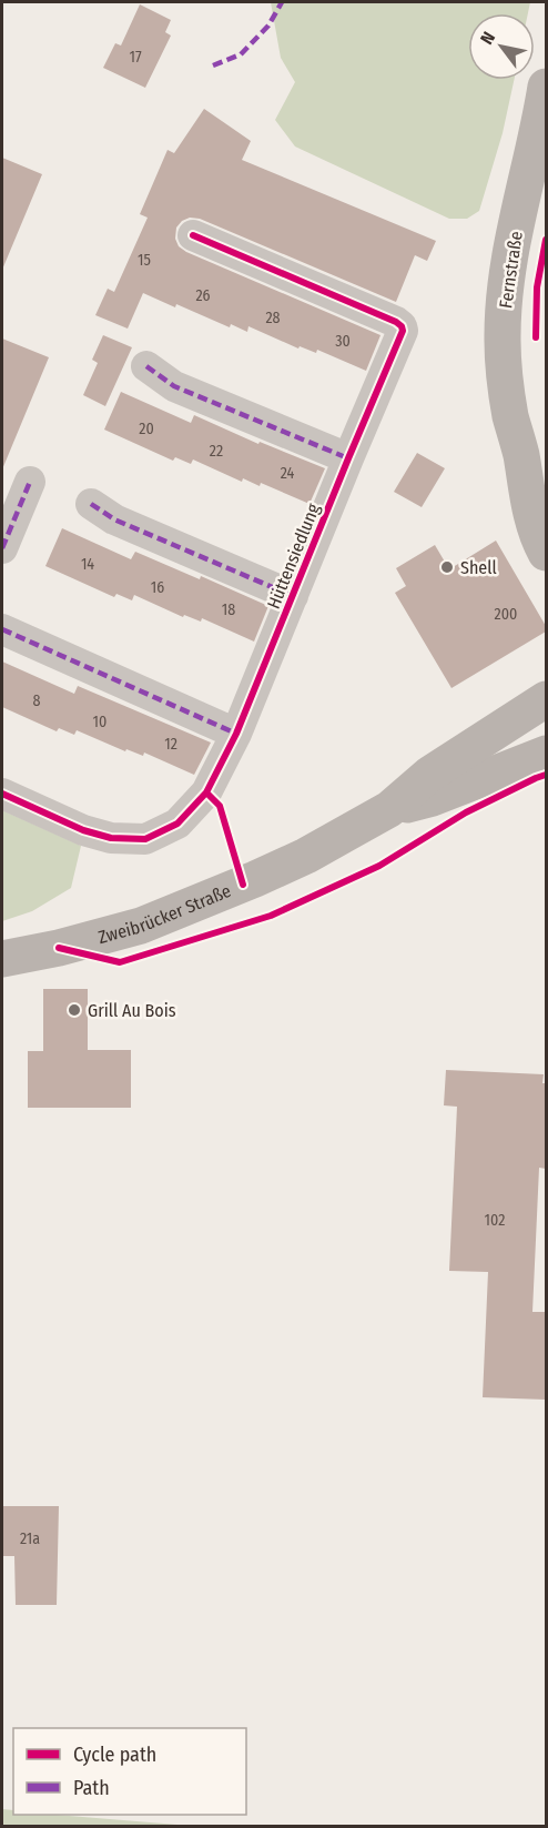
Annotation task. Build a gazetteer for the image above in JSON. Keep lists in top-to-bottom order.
{
  "streets": {
    "main road": ["Fernstraße", "Zweibrücker Straße"],
    "street": ["Hüttensiedlung"]
  },
  "places": ["Shell", "Grill Au Bois"],
  "house_numbers": [
    "17",
    "15",
    "26",
    "28",
    "30",
    "20",
    "22",
    "24",
    "14",
    "16",
    "18",
    "200",
    "8",
    "10",
    "12",
    "102",
    "21a"
  ],
  "legend": ["Cycle path", "Path"],
  "north": "top left"
}
